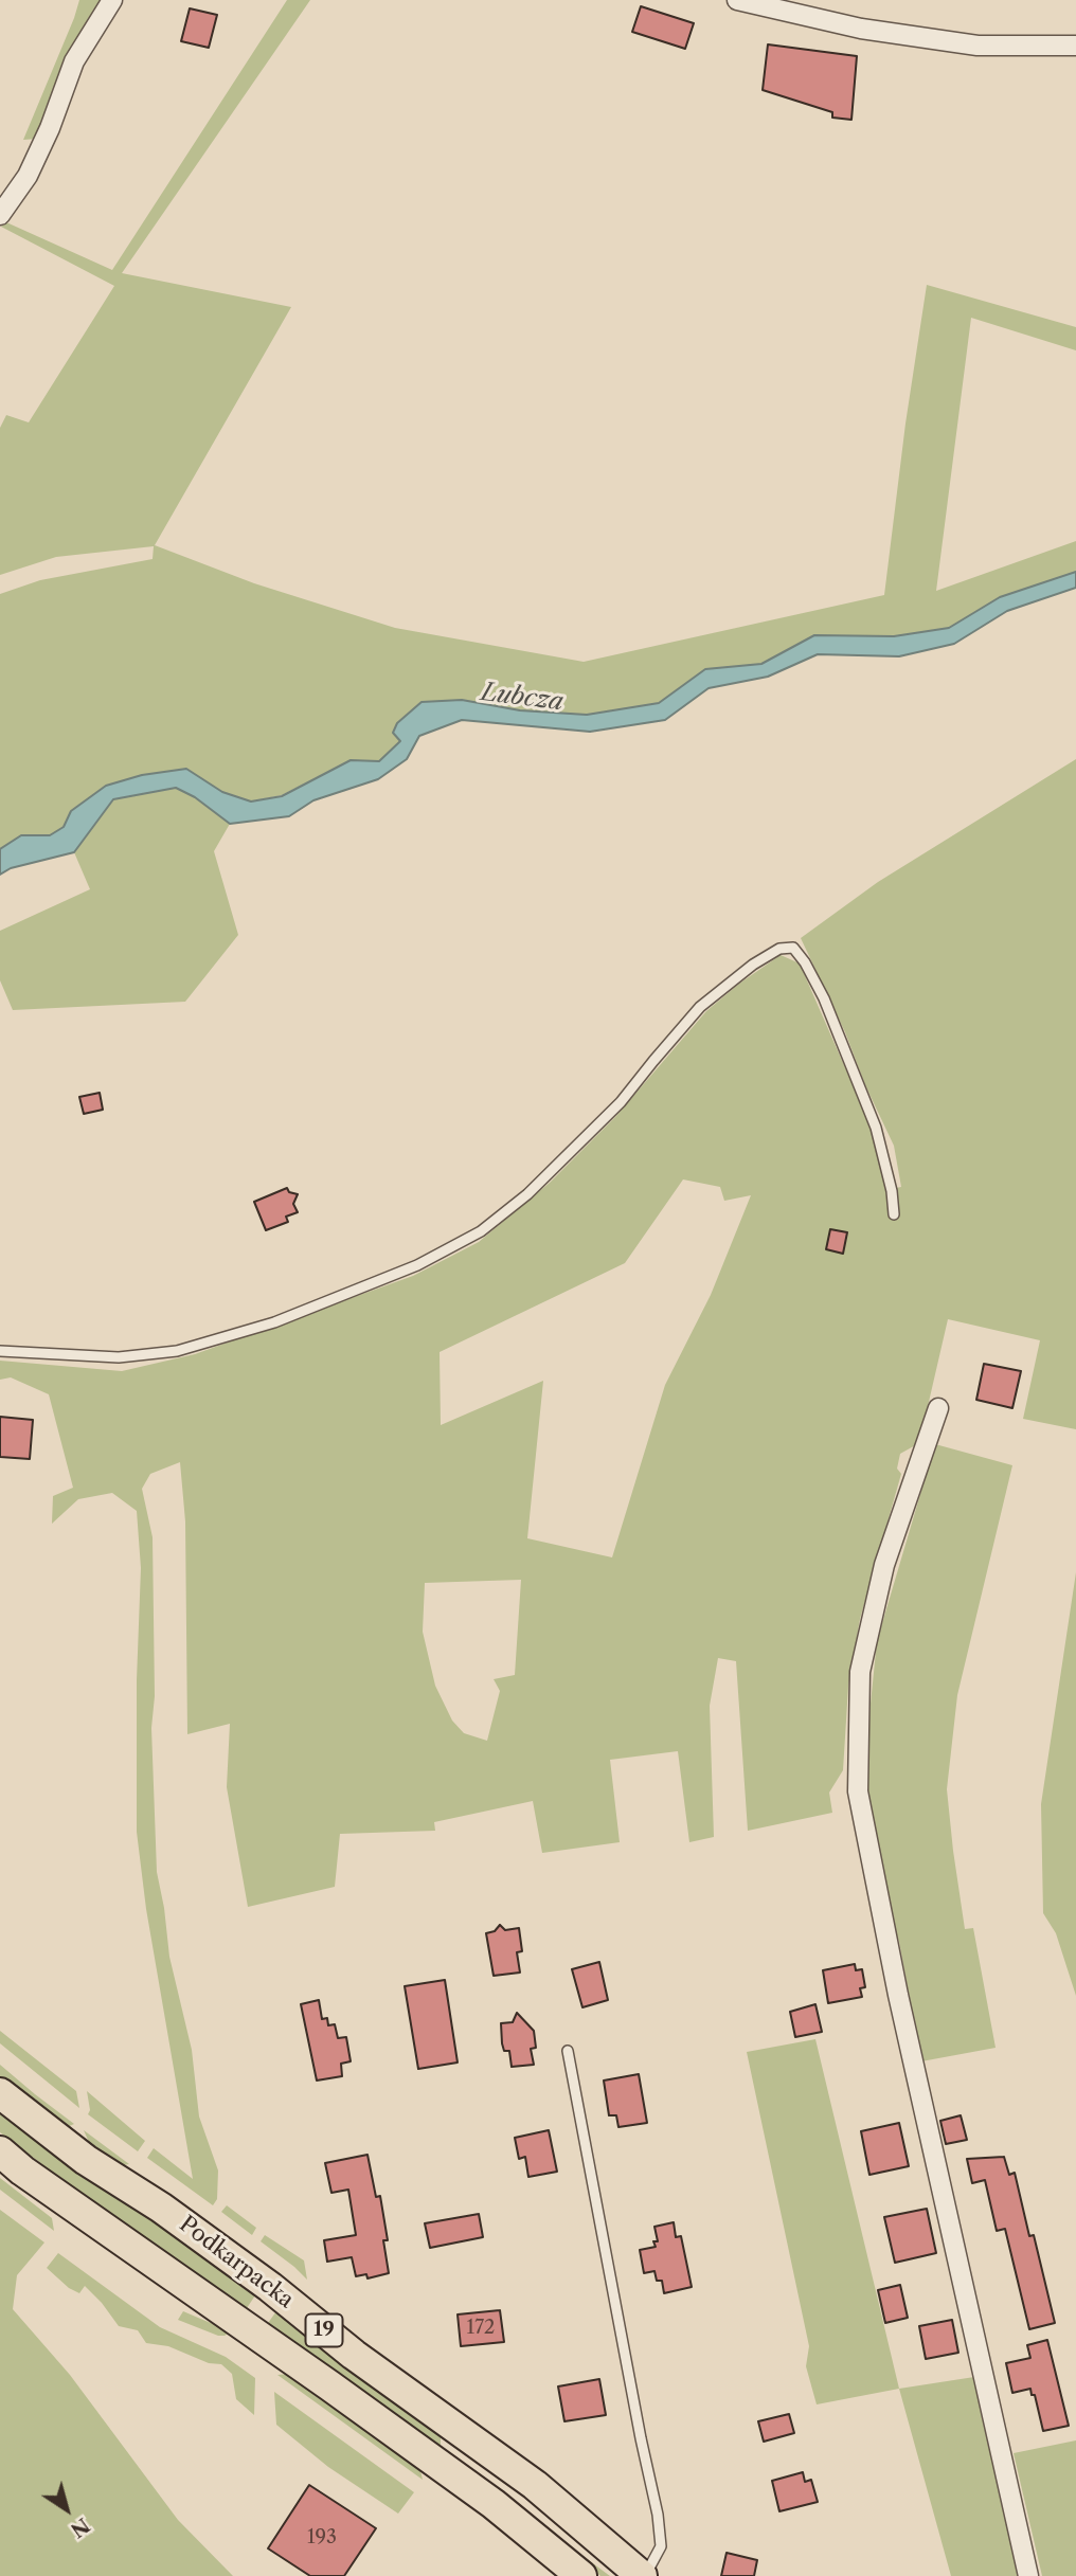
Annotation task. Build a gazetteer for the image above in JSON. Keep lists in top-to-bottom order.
{
  "streets": {
    "highway": ["Podkarpacka", "19"]
  },
  "water": ["Lubcza"],
  "house_numbers": ["172", "193"],
  "north": "bottom right"
}
